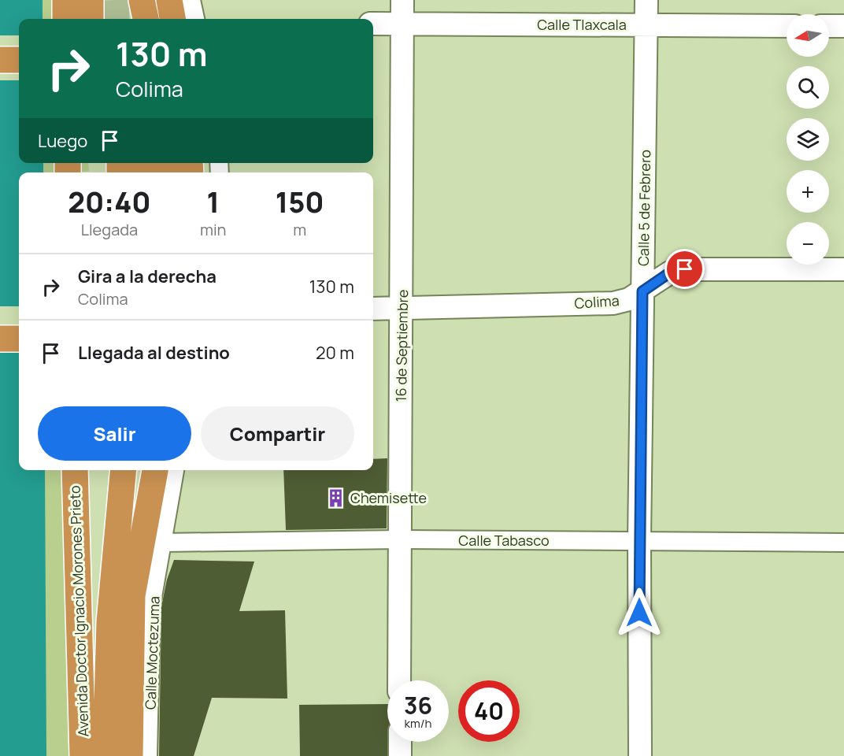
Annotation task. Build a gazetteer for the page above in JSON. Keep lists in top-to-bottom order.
{
  "streets": {
    "highway": ["Avenida Doctor Ignacio Morones Prieto"],
    "street": [
      "Calle Tlaxcala",
      "Calle 5 de Febrero",
      "Colima",
      "16 de Septiembre",
      "Calle Tabasco",
      "Calle Moctezuma"
    ]
  },
  "crossings": [
    ["Calle Tlaxcala", "Calle 5 de Febrero"],
    ["Calle Tlaxcala", "16 de Septiembre"],
    ["Calle 5 de Febrero", "Colima"],
    ["Calle 5 de Febrero", "Calle Tabasco"],
    ["Colima", "16 de Septiembre"],
    ["16 de Septiembre", "Calle Tabasco"],
    ["Calle Tabasco", "Calle Moctezuma"]
  ],
  "places": {
    "building": ["Chemisette"]
  },
  "north": "left",
  "page": {
    "map_buttons": ["+", "−"],
    "turn": ["130 m", "Colima"],
    "then": "Luego",
    "eta": [
      "20:40",
      "Llegada",
      "1",
      "min",
      "150",
      "m"
    ],
    "list": [
      {
        "name": "Gira a la derecha",
        "note": "Colima",
        "value": "130 m"
      },
      {
        "name": "Llegada al destino",
        "value": "20 m"
      }
    ],
    "buttons": ["Salir", "Compartir"],
    "speed": "36 km/h",
    "limit": "40"
  }
}
